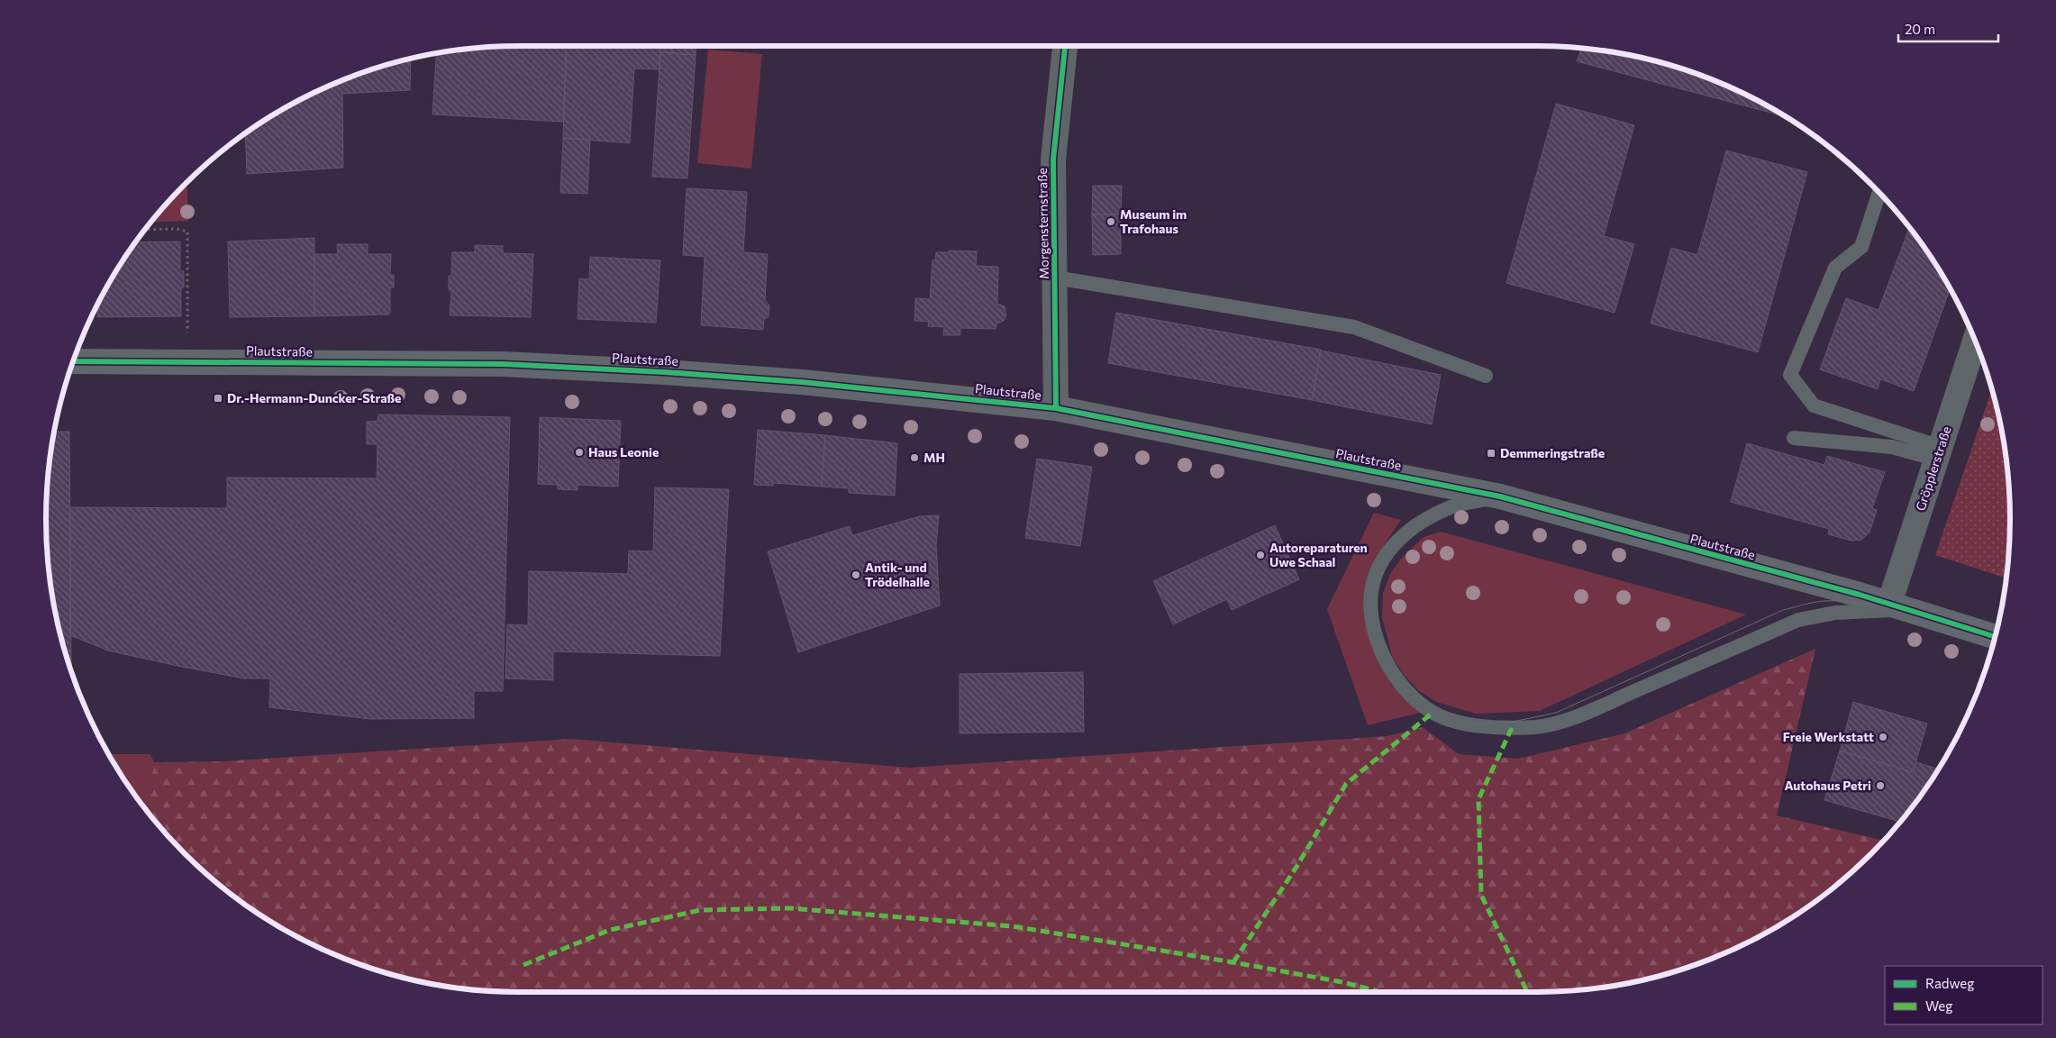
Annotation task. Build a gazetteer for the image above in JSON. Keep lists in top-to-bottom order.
{
  "streets": {
    "main road": ["Plautstraße"],
    "street": ["Morgensternstraße", "Gröpplerstraße"]
  },
  "crossings": [
    ["Morgensternstraße", "Plautstraße"],
    ["Plautstraße", "Gröpplerstraße"]
  ],
  "places": {
    "other": [
      "Museum im Trafohaus",
      "Haus Leonie",
      "MH",
      "Autoreparaturen Uwe Schaal",
      "Antik- und Trödelhalle",
      "Freie Werkstatt",
      "Autohaus Petri"
    ],
    "transit": ["Dr.-Hermann-Duncker-Straße", "Demmeringstraße"]
  },
  "legend": ["Radweg", "Weg"],
  "scale_bar": "20 m"
}
